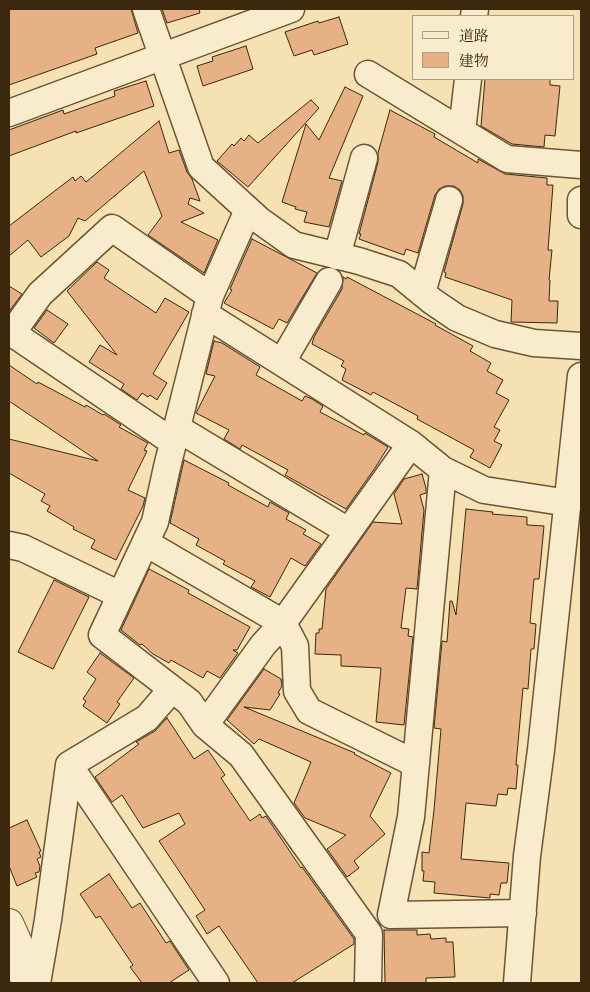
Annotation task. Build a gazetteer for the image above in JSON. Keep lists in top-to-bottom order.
{
  "legend": ["道路", "建物"]
}
